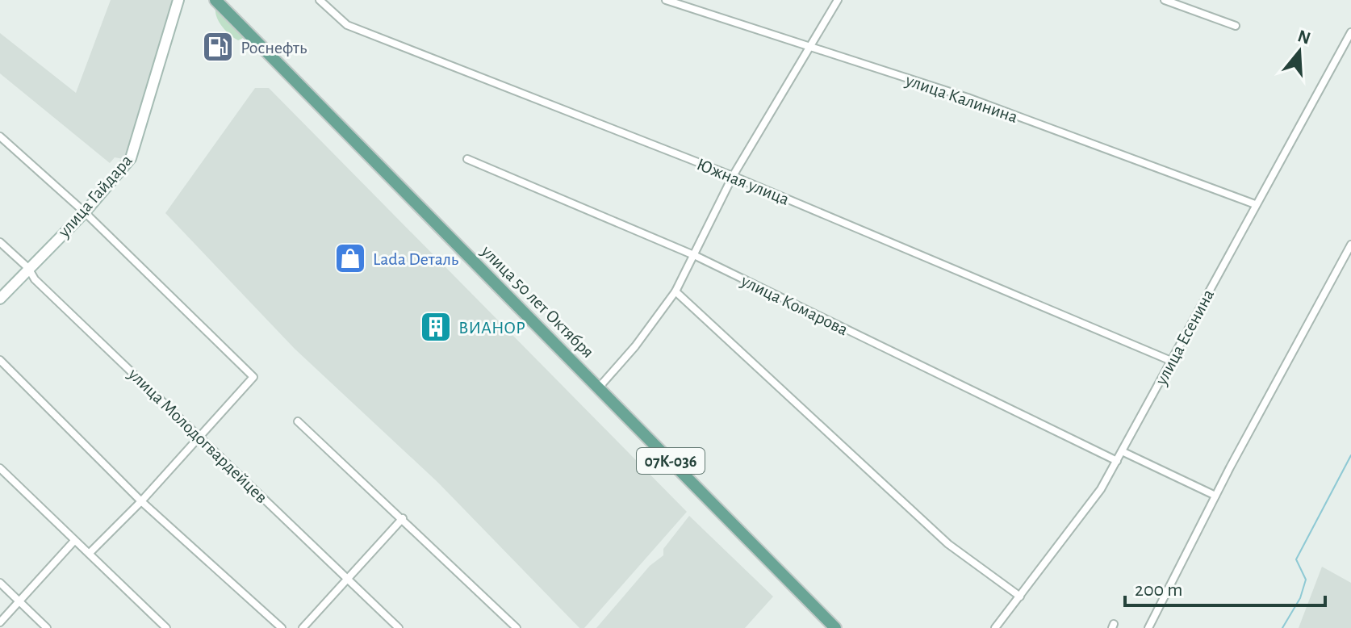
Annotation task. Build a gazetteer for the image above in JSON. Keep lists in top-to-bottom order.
{
  "streets": {
    "main road": ["улица 50 лет Октября", "07К-036"],
    "street": [
      "улица Калинина",
      "Южная улица",
      "улица Гайдара",
      "улица Комарова",
      "улица Есенина",
      "улица Молодогвардейцев"
    ]
  },
  "crossings": [
    ["улица Калинина", "улица Есенина"],
    ["Южная улица", "улица Есенина"],
    ["улица Гайдара", "улица Молодогвардейцев"],
    ["улица Комарова", "улица Есенина"]
  ],
  "places": {
    "fuel station": ["Роснефть"],
    "shop": ["Lada Dеталь"],
    "building": ["ВИАНОР"]
  },
  "scale_bar": "200 m",
  "north": "top"
}
